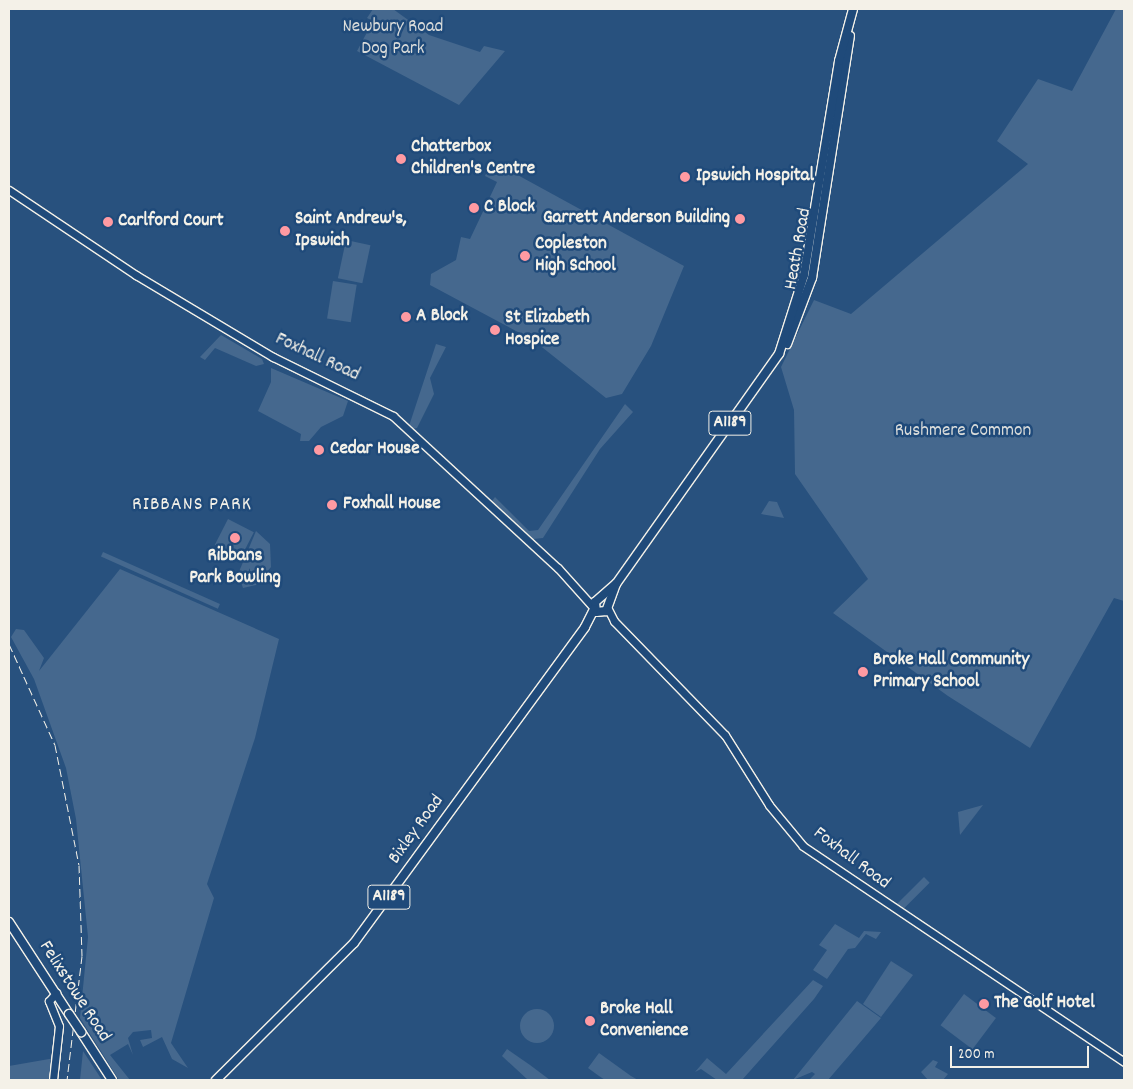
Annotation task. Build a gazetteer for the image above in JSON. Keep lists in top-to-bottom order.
{
  "streets": {
    "main road": [
      "Heath Road",
      "A1189",
      "Bixley Road",
      "Felixstowe Road"
    ],
    "street": ["Foxhall Road"]
  },
  "crossings": [
    ["Heath Road", "Foxhall Road"],
    ["Heath Road", "Bixley Road"],
    ["Foxhall Road", "Bixley Road"]
  ],
  "districts": ["RIBBANS PARK"],
  "parks": ["Newbury Road Dog Park", "Rushmere Common"],
  "places": [
    "Chatterbox Children's Centre",
    "Ipswich Hospital",
    "C Block",
    "Garrett Anderson Building",
    "Carlford Court",
    "Saint Andrew's, Ipswich",
    "Copleston High School",
    "A Block",
    "St Elizabeth Hospice",
    "Cedar House",
    "Foxhall House",
    "Ribbans Park Bowling",
    "Broke Hall Community Primary School",
    "The Golf Hotel",
    "Broke Hall Convenience"
  ],
  "scale_bar": "200 m"
}
